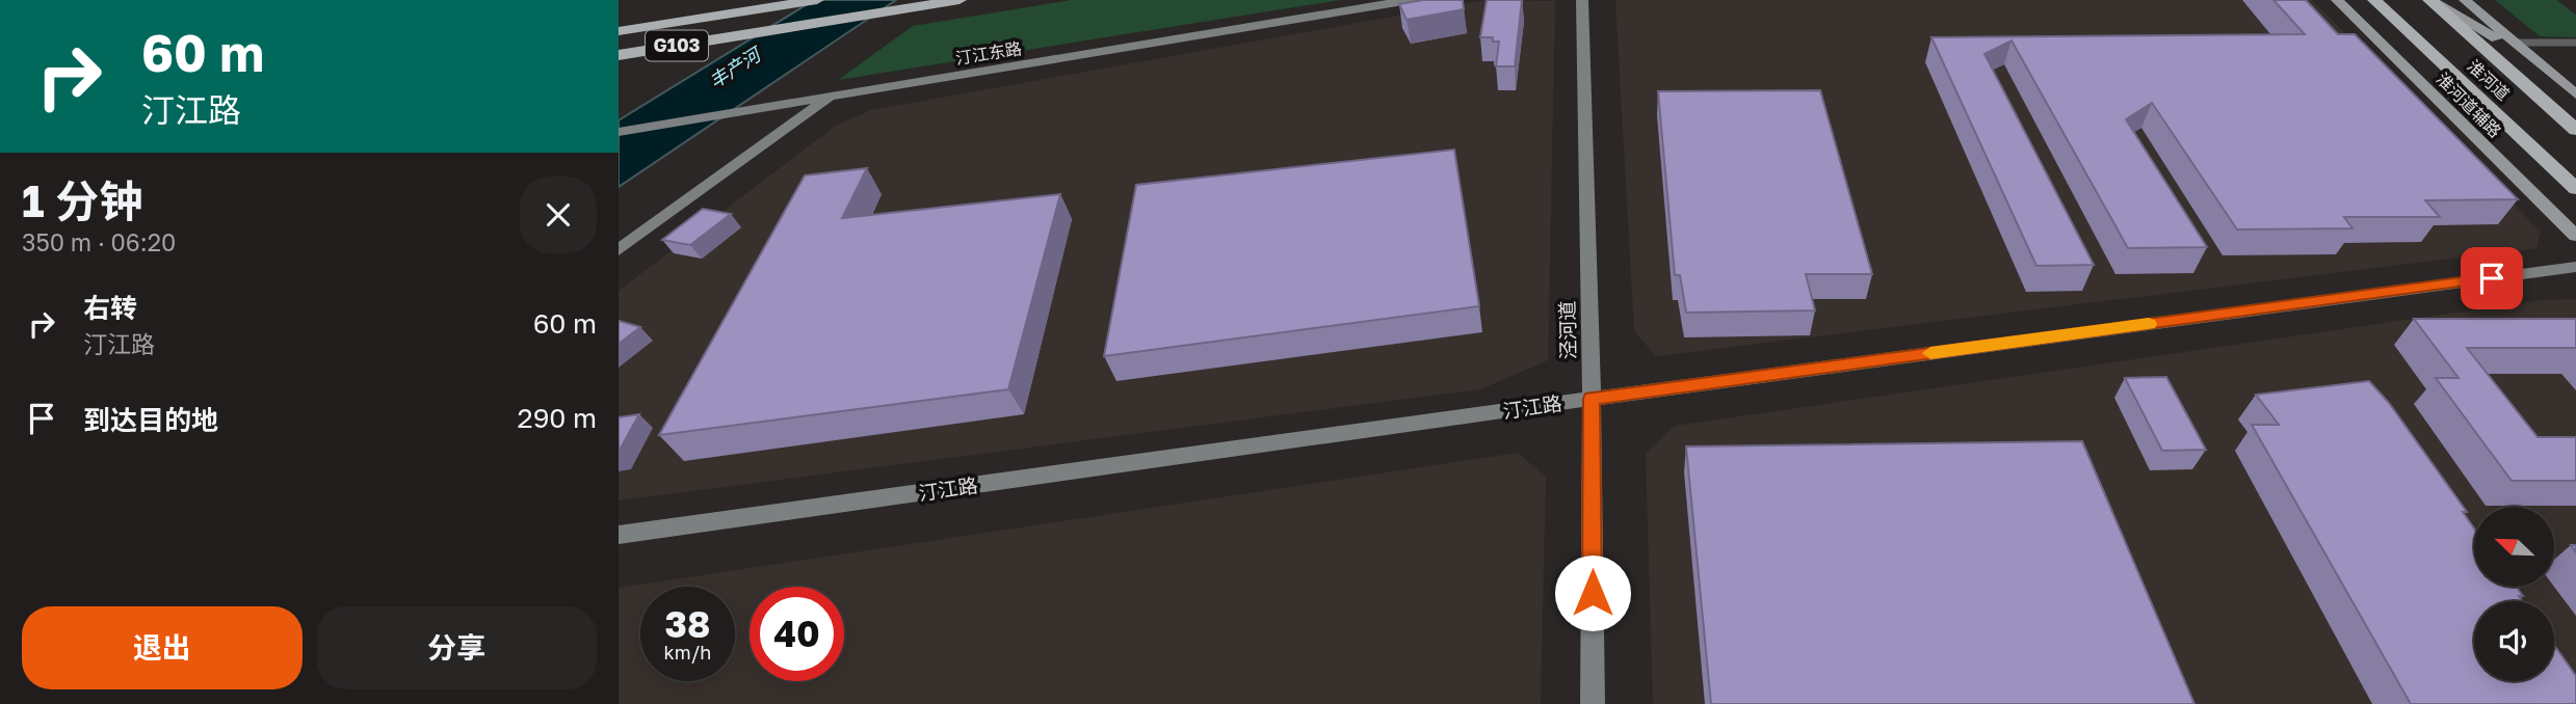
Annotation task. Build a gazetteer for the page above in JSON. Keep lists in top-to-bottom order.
{
  "streets": {
    "highway": ["G103", "淮河道"],
    "main road": ["淮河道辅路"],
    "street": ["汀江东路", "泾河道", "汀江路"]
  },
  "crossings": [
    ["泾河道", "汀江路"]
  ],
  "water": ["丰产河"],
  "north": "top left",
  "page": {
    "turn": ["60 m", "汀江路"],
    "heading": ["1 分钟", "350 m · 06:20"],
    "list": [
      {
        "name": "右转",
        "note": "汀江路",
        "value": "60 m"
      },
      {
        "name": "到达目的地",
        "value": "290 m"
      }
    ],
    "speed": "38 km/h",
    "limit": "40",
    "buttons": ["退出", "分享"]
  }
}
